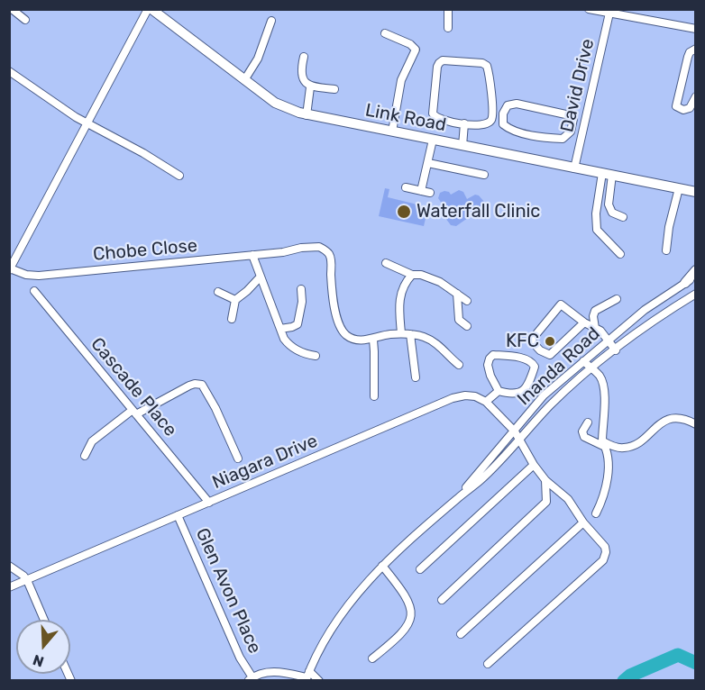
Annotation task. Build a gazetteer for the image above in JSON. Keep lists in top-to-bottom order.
{
  "streets": {
    "main road": ["Link Road"],
    "street": [
      "David Drive",
      "Chobe Close",
      "Inanda Road",
      "Cascade Place",
      "Niagara Drive",
      "Glen Avon Place"
    ]
  },
  "crossings": [
    ["David Drive", "Link Road"],
    ["Cascade Place", "Niagara Drive"],
    ["Niagara Drive", "Glen Avon Place"]
  ],
  "places": ["Waterfall Clinic", "KFC"],
  "north": "bottom"
}
